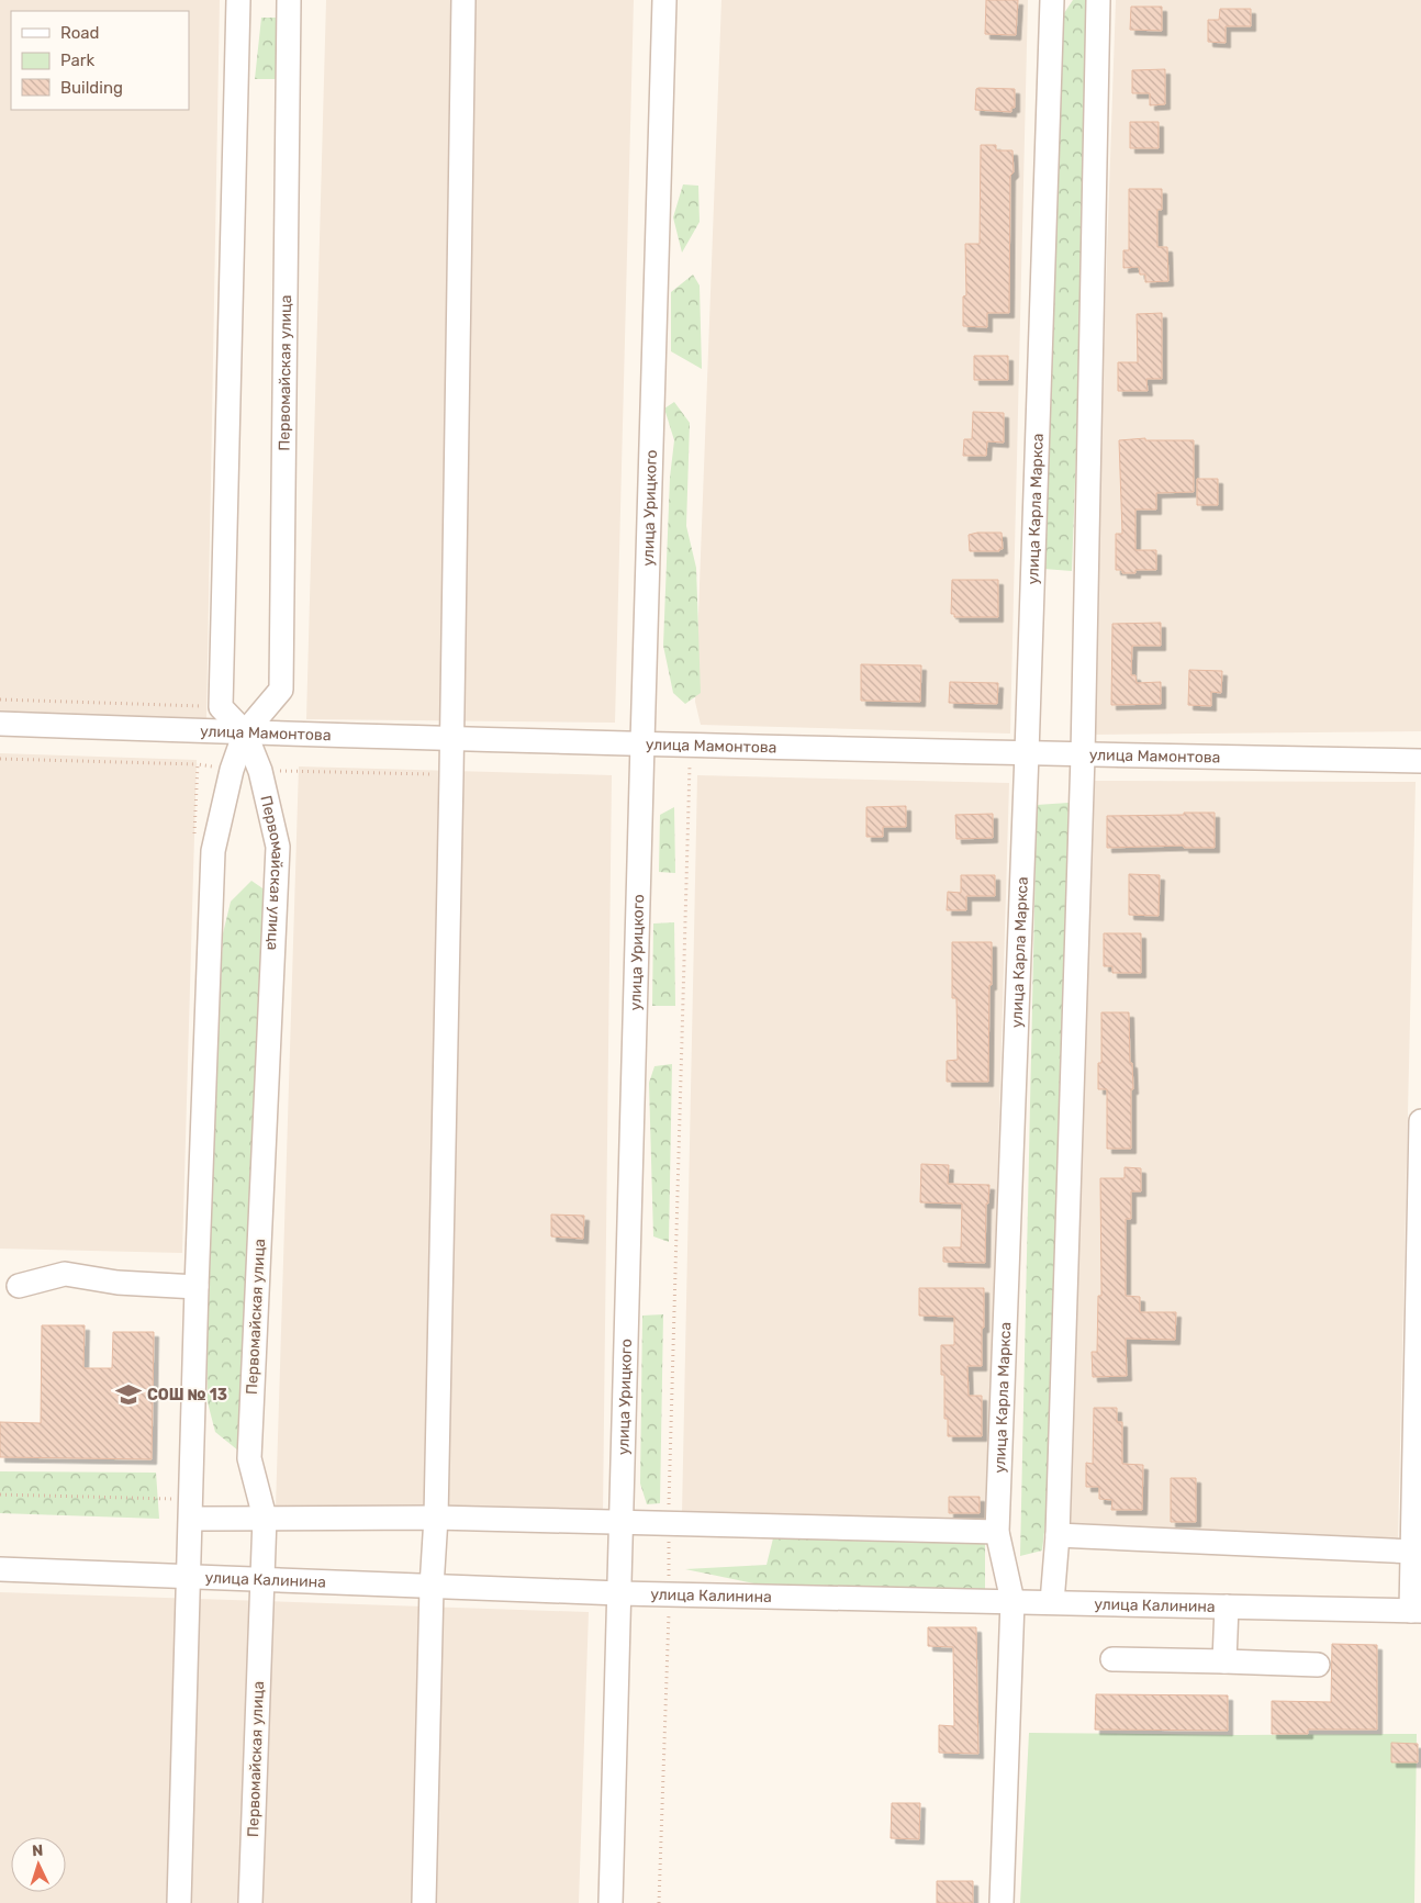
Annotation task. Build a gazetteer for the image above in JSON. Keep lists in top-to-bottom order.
{
  "streets": {
    "street": [
      "Первомайская улица",
      "улица Урицкого",
      "улица Карла Маркса",
      "улица Мамонтова",
      "улица Калинина"
    ]
  },
  "crossings": [
    ["Первомайская улица", "улица Мамонтова"],
    ["Первомайская улица", "улица Калинина"],
    ["улица Урицкого", "улица Мамонтова"],
    ["улица Урицкого", "улица Калинина"],
    ["улица Карла Маркса", "улица Мамонтова"],
    ["улица Карла Маркса", "улица Калинина"]
  ],
  "places": {
    "school or university": ["СОШ № 13"]
  },
  "legend": ["Road", "Park", "Building"],
  "north": "top"
}
